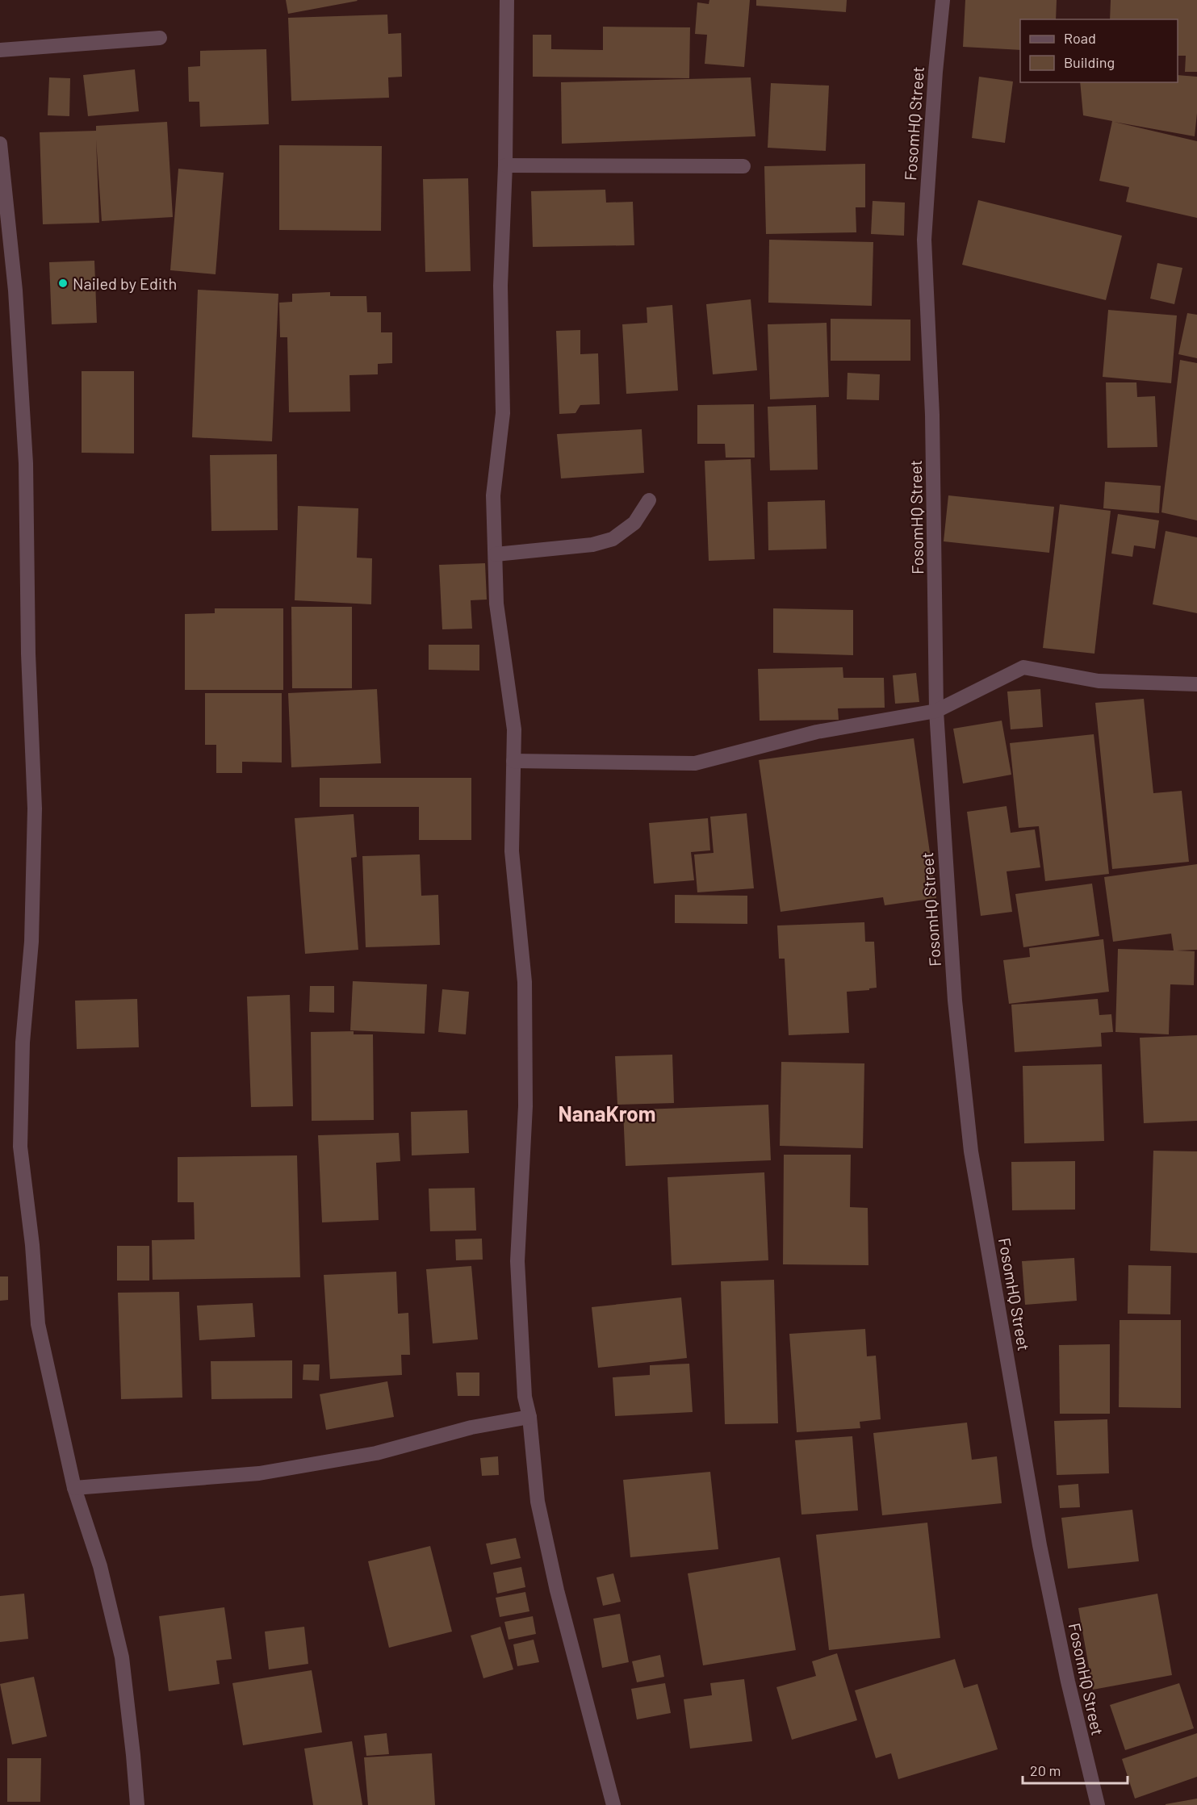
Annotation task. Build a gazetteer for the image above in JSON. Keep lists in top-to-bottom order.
{
  "streets": {
    "street": ["FosomHQ Street"]
  },
  "districts": ["NanaKrom"],
  "places": ["Nailed by Edith"],
  "legend": ["Road", "Building"],
  "scale_bar": "20 m"
}
